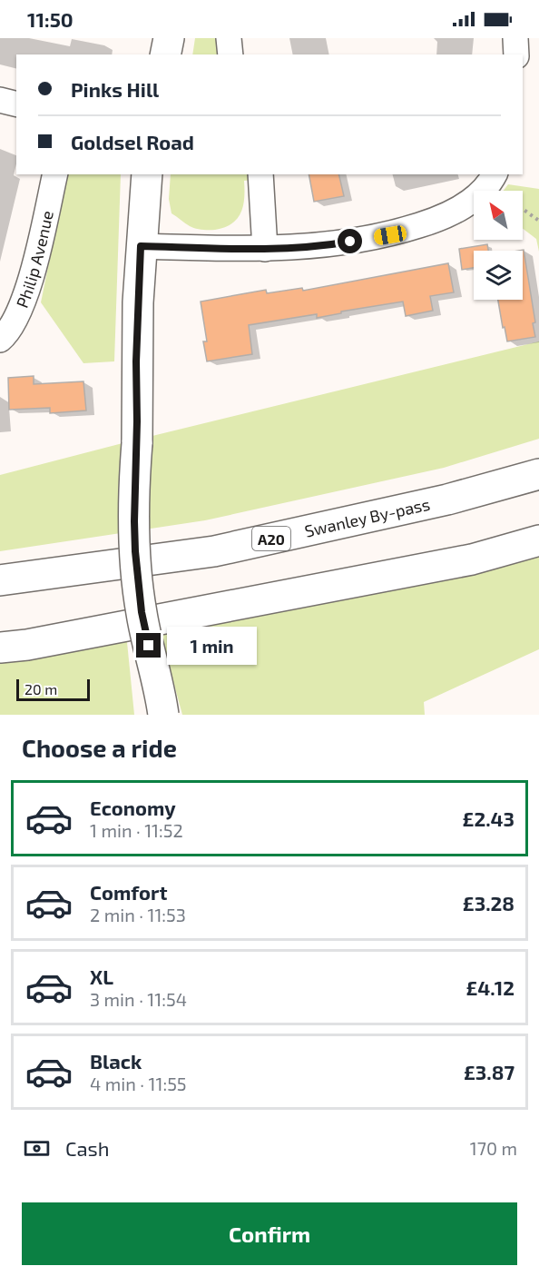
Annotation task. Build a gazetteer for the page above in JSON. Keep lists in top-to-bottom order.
{
  "streets": {
    "main road": ["Swanley By-pass", "A20"],
    "street": ["Philip Avenue"]
  },
  "scale_bar": "20 m",
  "north": "top left",
  "page": {
    "status": "11:50",
    "banner": ["Pinks Hill", "Goldsel Road"],
    "bubble": "1 min",
    "scale": "20 m",
    "heading": "Choose a ride",
    "list": [
      {
        "name": "Economy",
        "note": "1 min · 11:52",
        "value": "£2.43"
      },
      {
        "name": "Comfort",
        "note": "2 min · 11:53",
        "value": "£3.28"
      },
      {
        "name": "XL",
        "note": "3 min · 11:54",
        "value": "£4.12"
      },
      {
        "name": "Black",
        "note": "4 min · 11:55",
        "value": "£3.87"
      }
    ],
    "pay": ["Cash", "170 m"],
    "buttons": "Confirm"
  }
}
